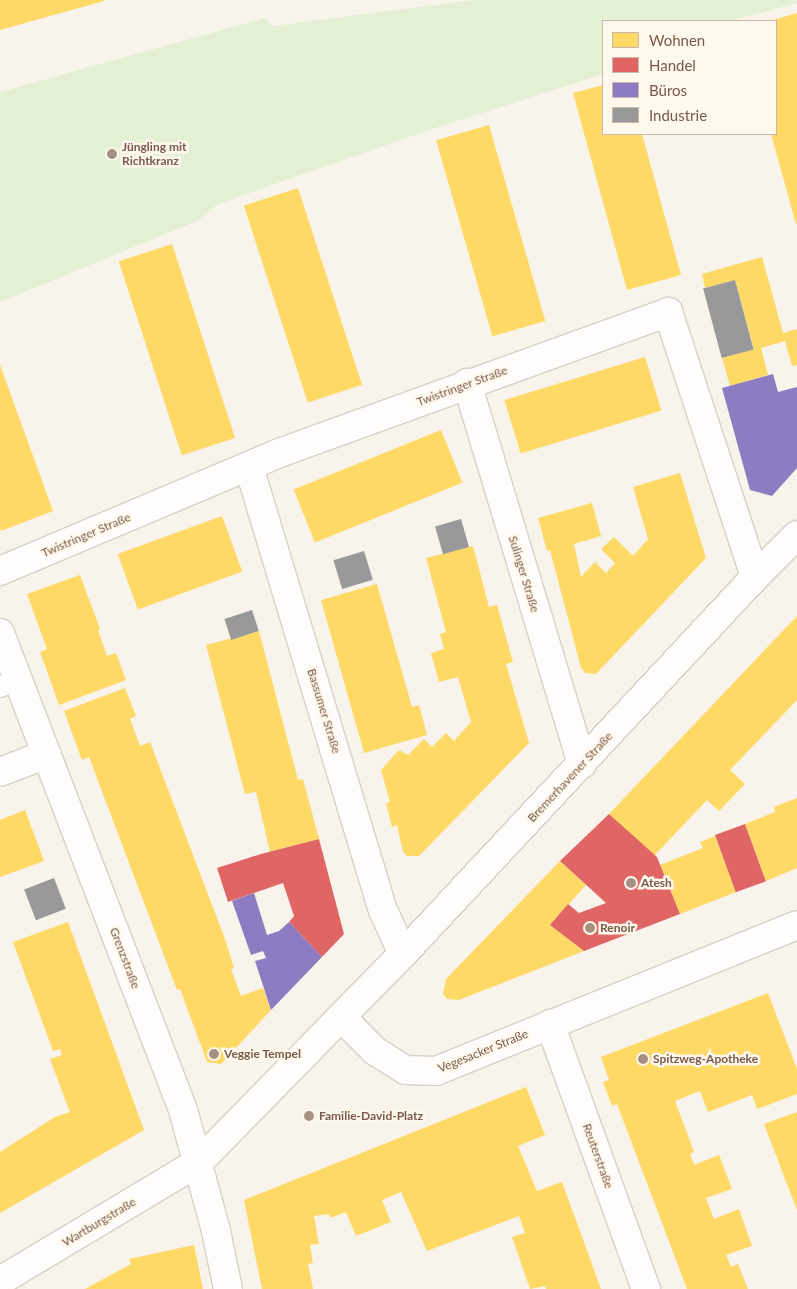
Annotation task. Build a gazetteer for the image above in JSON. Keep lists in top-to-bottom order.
{
  "streets": {
    "street": [
      "Twistringer Straße",
      "Sulinger Straße",
      "Bassumer Straße",
      "Bremerhavener Straße",
      "Grenzstraße",
      "Vegesacker Straße",
      "Reuterstraße",
      "Wartburgstraße"
    ]
  },
  "crossings": [
    ["Twistringer Straße", "Sulinger Straße"],
    ["Twistringer Straße", "Bassumer Straße"],
    ["Twistringer Straße", "Bremerhavener Straße"],
    ["Sulinger Straße", "Bremerhavener Straße"],
    ["Bassumer Straße", "Bremerhavener Straße"],
    ["Bremerhavener Straße", "Vegesacker Straße"],
    ["Grenzstraße", "Wartburgstraße"],
    ["Vegesacker Straße", "Reuterstraße"]
  ],
  "places": [
    "Jüngling mit Richtkranz",
    "Atesh",
    "Renoir",
    "Veggie Tempel",
    "Spitzweg-Apotheke",
    "Familie-David-Platz"
  ],
  "legend": [
    "Wohnen",
    "Handel",
    "Büros",
    "Industrie"
  ]
}
